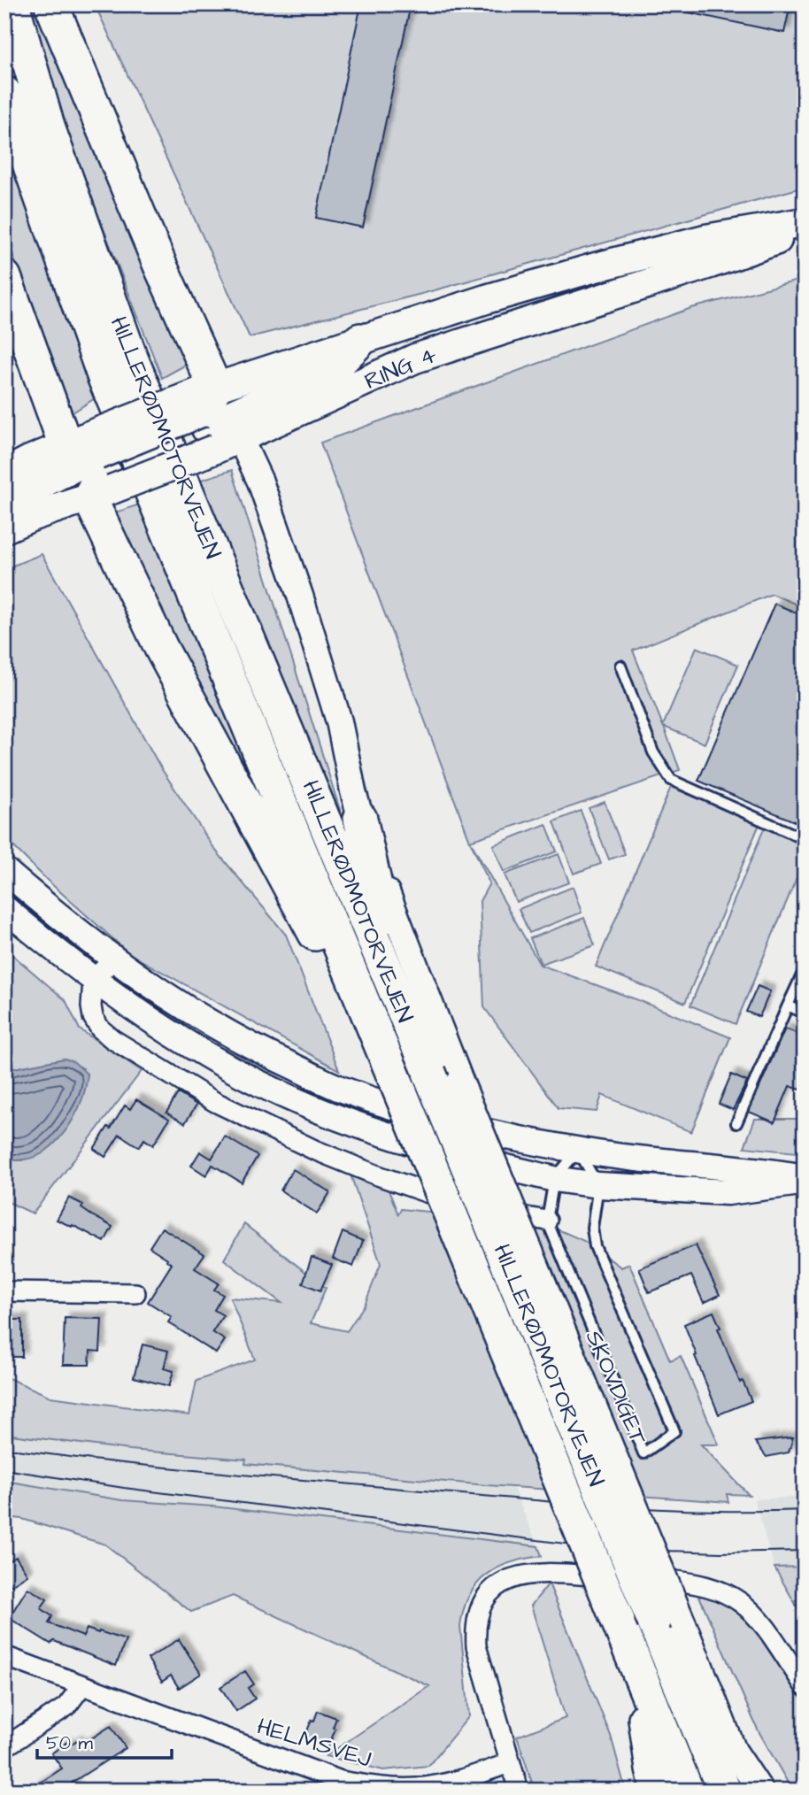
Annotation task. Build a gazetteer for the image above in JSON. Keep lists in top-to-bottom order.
{
  "streets": {
    "highway": ["HILLERØDMOTORVEJEN"],
    "main road": ["RING 4"],
    "street": ["HELMSVEJ"],
    "lane": ["SKOVDIGET"]
  },
  "scale_bar": "50 m"
}
